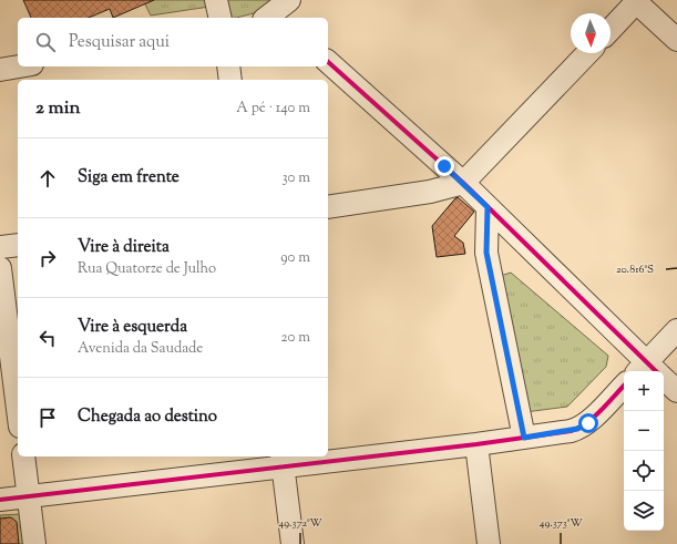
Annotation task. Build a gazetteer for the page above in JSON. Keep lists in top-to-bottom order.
{
  "north": "bottom",
  "page": {
    "search": "Pesquisar aqui",
    "heading": ["2 min", "A pé · 140 m"],
    "list": [
      ["Siga em frente", "30 m"],
      ["Vire à direita", "Rua Quatorze de Julho", "90 m"],
      ["Vire à esquerda", "Avenida da Saudade", "20 m"],
      "Chegada ao destino"
    ],
    "map_buttons": ["+", "−"]
  },
  "coordinates": ["20.816°S", "49.372°W", "49.373°W"]
}
